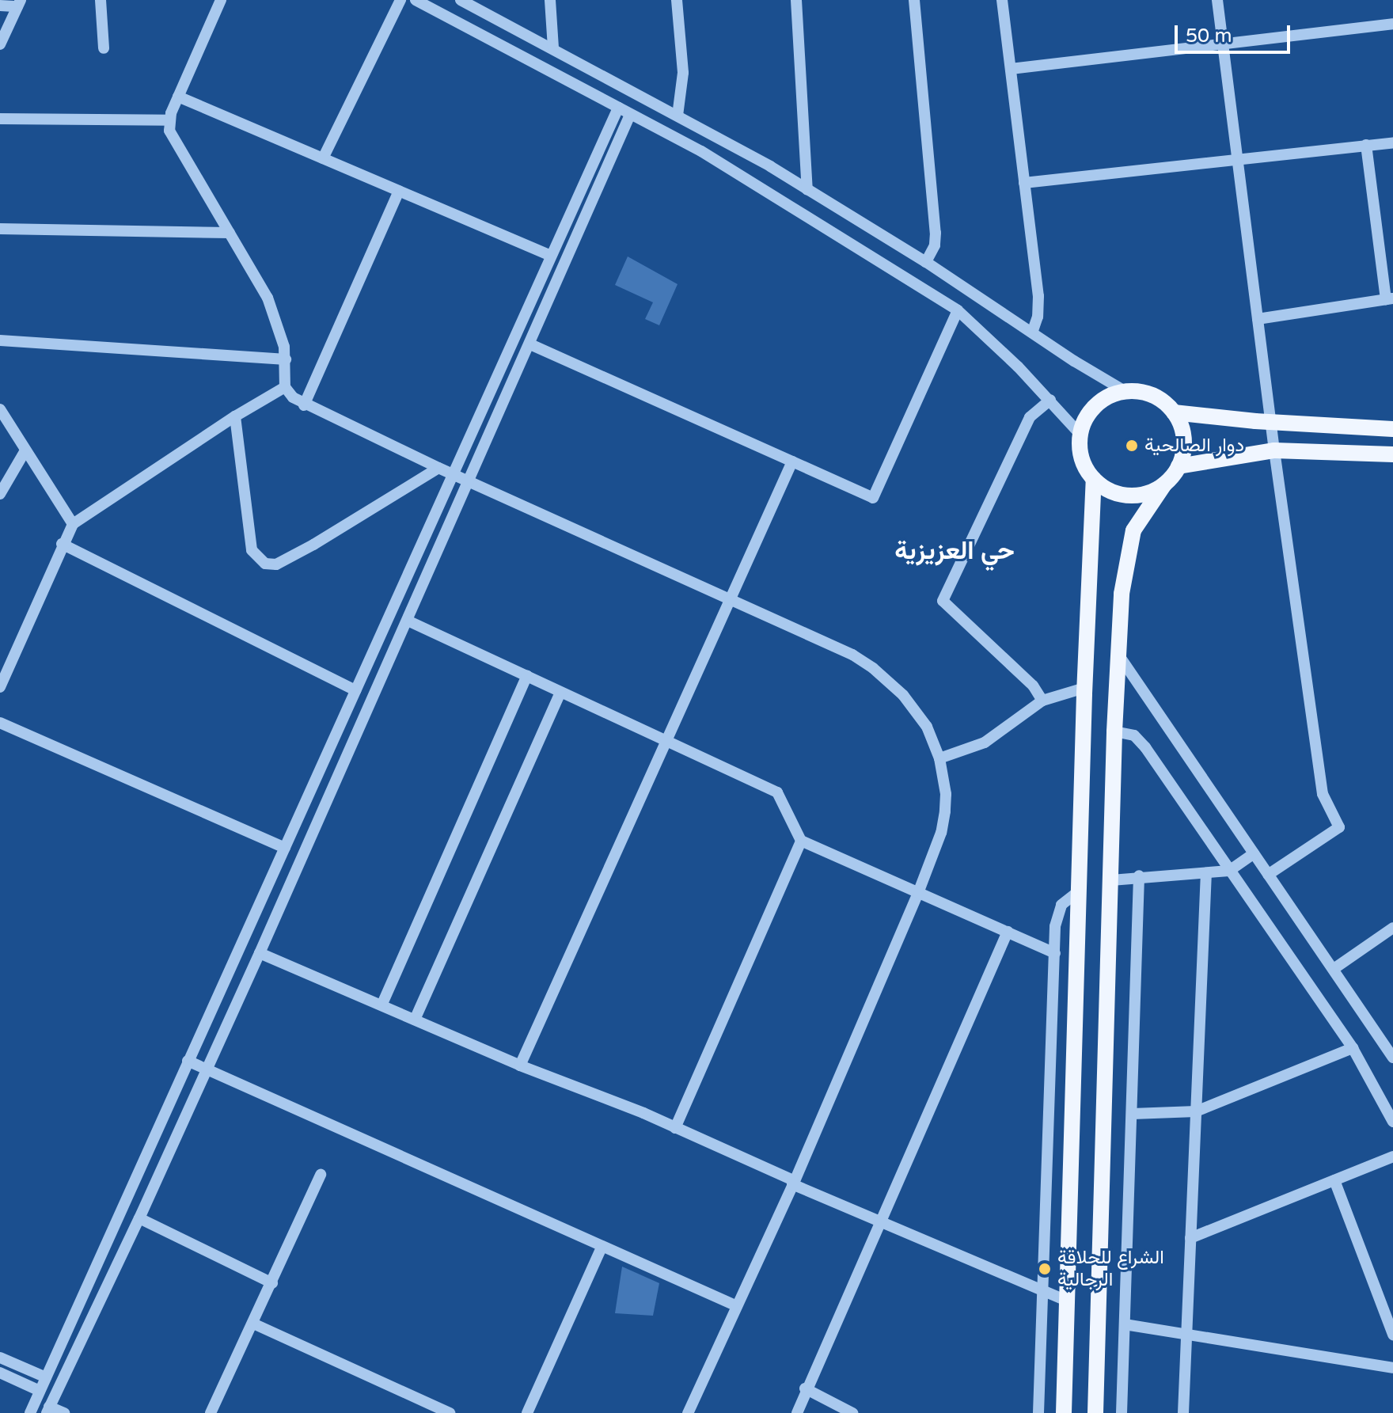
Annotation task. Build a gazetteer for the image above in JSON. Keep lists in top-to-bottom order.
{
  "districts": ["حي العزيزية"],
  "places": ["دوار الصالحية", "الشراع للحلاقة الرجالية"],
  "scale_bar": "50 m"
}
